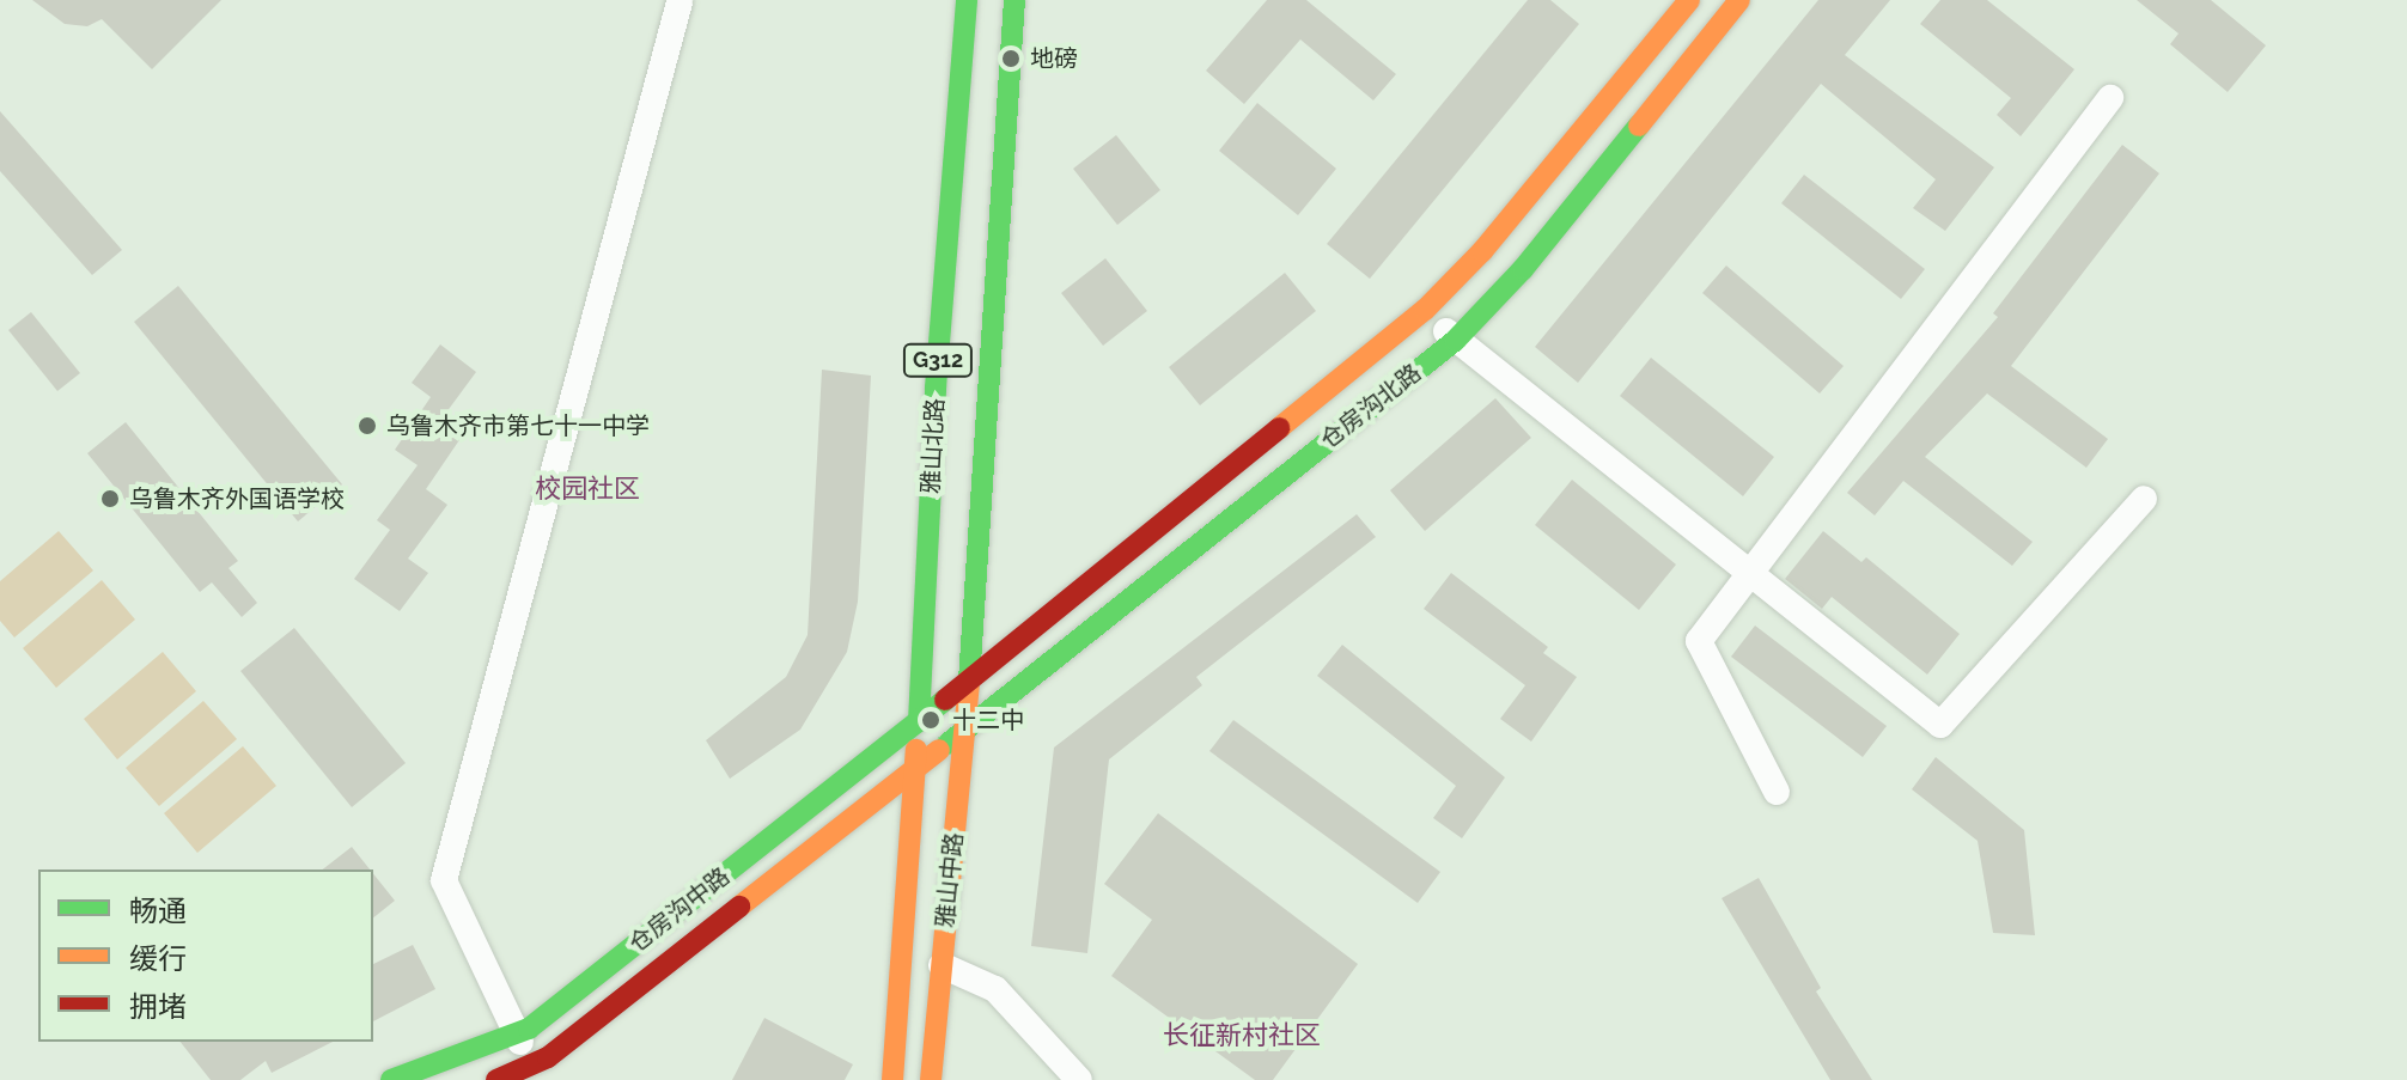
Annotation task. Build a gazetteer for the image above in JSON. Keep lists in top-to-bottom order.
{
  "streets": {
    "main road": [
      "G312",
      "仓房沟北路",
      "雅山北路",
      "雅山中路",
      "仓房沟中路"
    ]
  },
  "crossings": [
    ["G312", "仓房沟北路"],
    ["G312", "雅山中路"],
    ["仓房沟北路", "雅山中路"],
    ["仓房沟北路", "仓房沟中路"],
    ["雅山北路", "雅山中路"],
    ["雅山北路", "仓房沟中路"],
    ["雅山中路", "仓房沟中路"]
  ],
  "districts": ["校园社区", "长征新村社区"],
  "places": [
    "地磅",
    "乌鲁木齐市第七十一中学",
    "乌鲁木齐外国语学校",
    "十二中"
  ],
  "legend": ["畅通", "缓行", "拥堵"]
}
